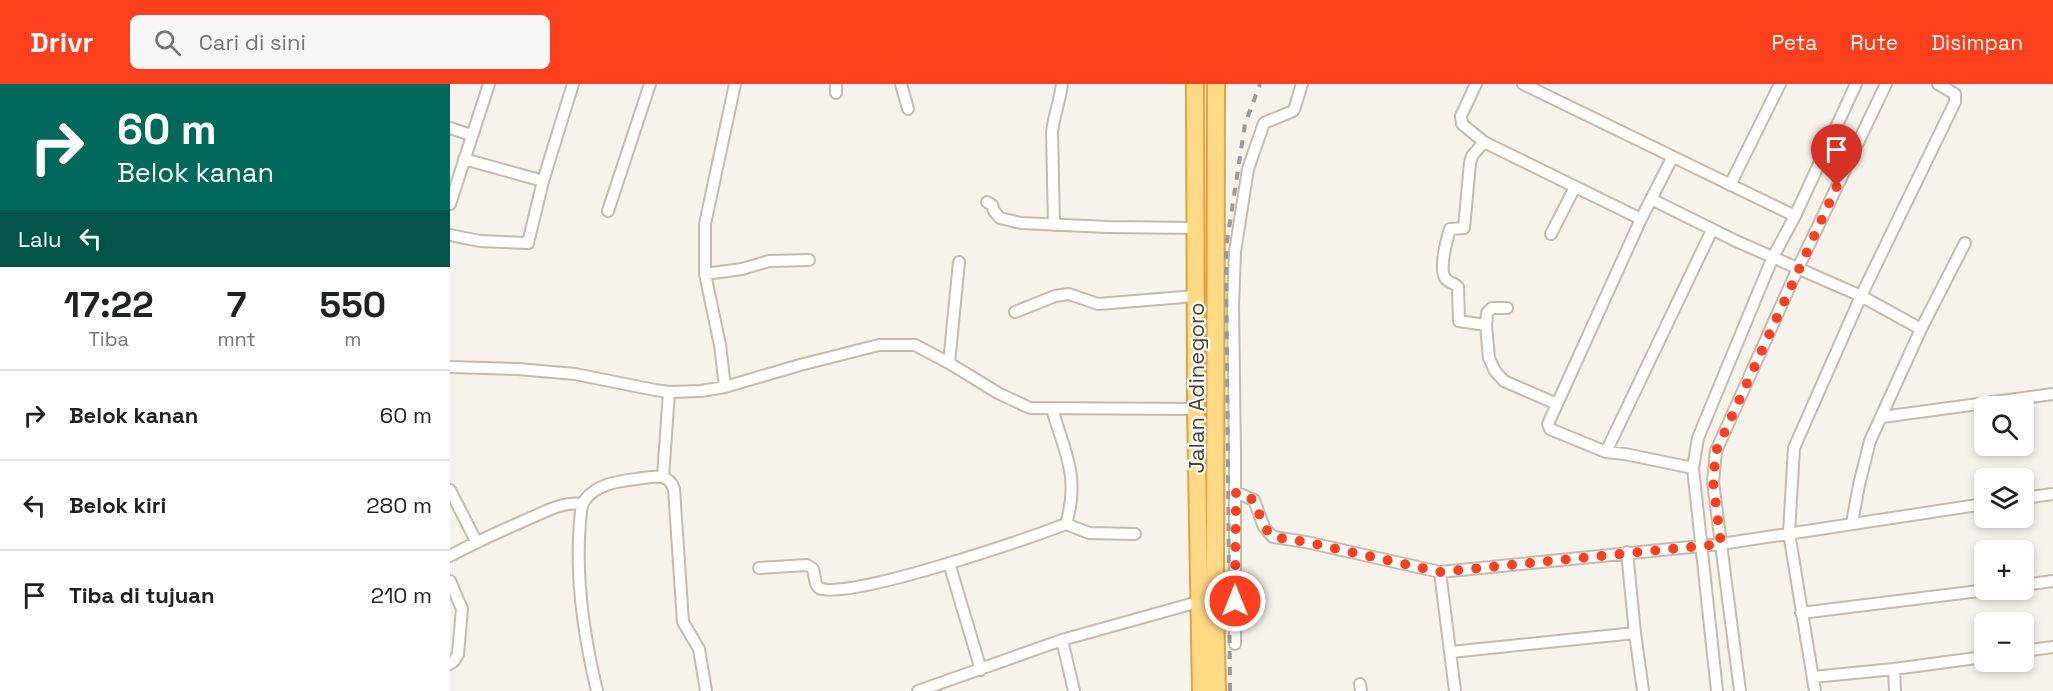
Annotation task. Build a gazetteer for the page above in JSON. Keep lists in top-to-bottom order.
{
  "streets": {
    "highway": ["Jalan Adinegoro"]
  },
  "page": {
    "header": "Drivr",
    "search": "Cari di sini",
    "nav": ["Peta", "Rute", "Disimpan"],
    "turn": ["60 m", "Belok kanan"],
    "then": "Lalu",
    "eta": [
      "17:22",
      "Tiba",
      "7",
      "mnt",
      "550",
      "m"
    ],
    "list": [
      {
        "name": "Belok kanan",
        "value": "60 m"
      },
      {
        "name": "Belok kiri",
        "value": "280 m"
      },
      {
        "name": "Tiba di tujuan",
        "value": "210 m"
      }
    ],
    "map_buttons": ["+", "−"]
  }
}
